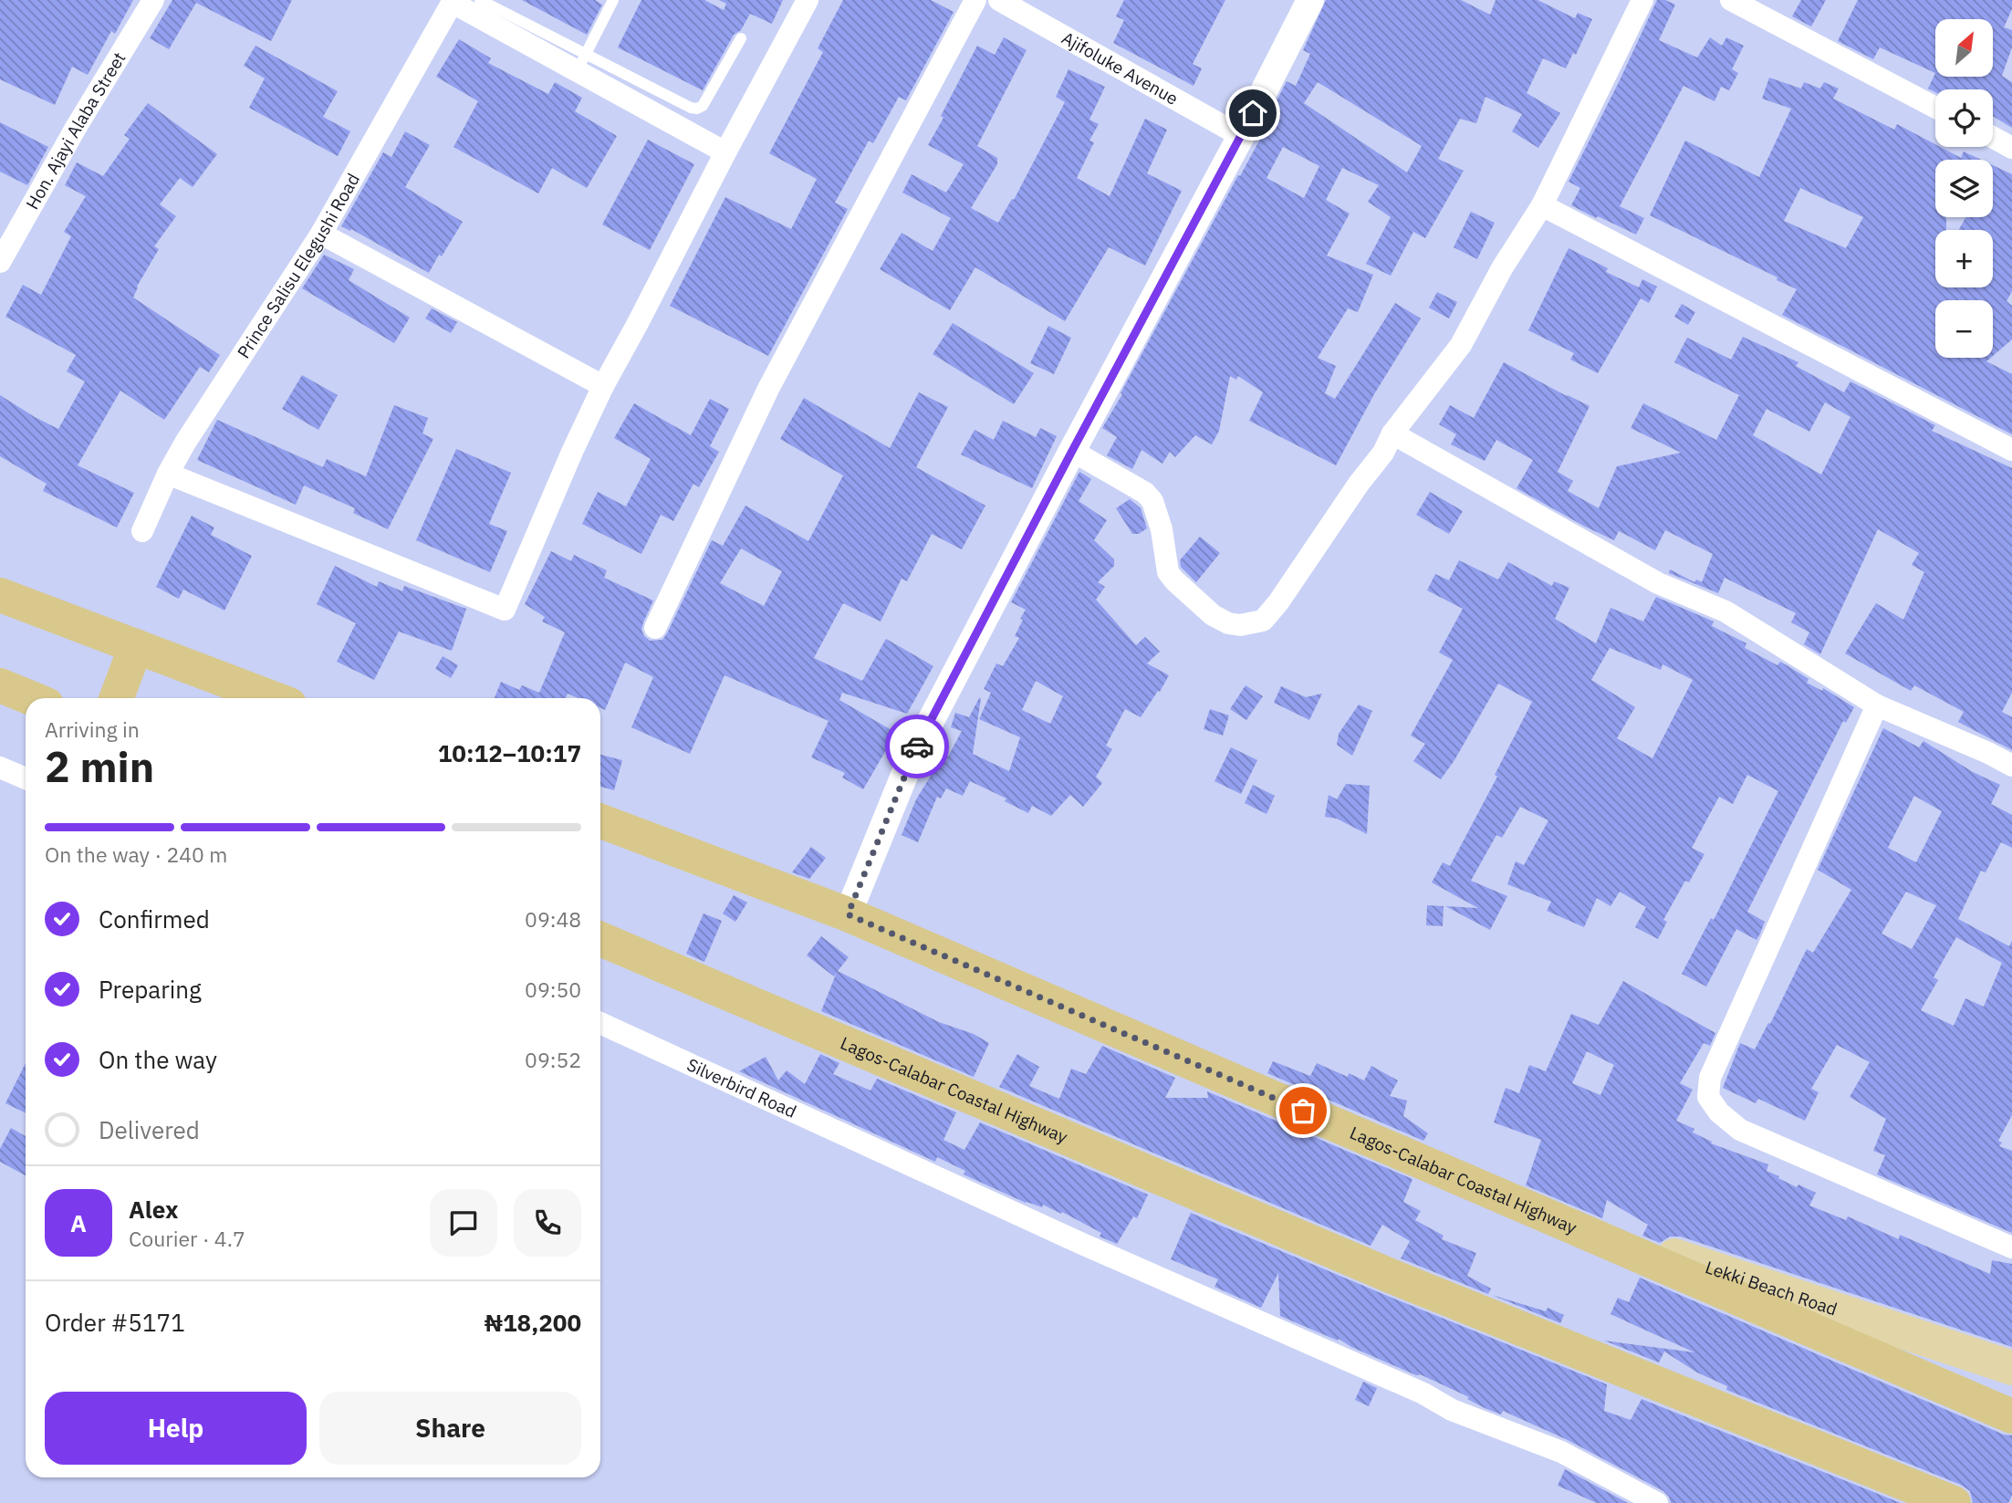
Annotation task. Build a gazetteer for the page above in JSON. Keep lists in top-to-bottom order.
{
  "streets": {
    "highway": ["Lagos-Calabar Coastal Highway"],
    "main road": ["Lekki Beach Road"],
    "street": [
      "Ajifoluke Avenue",
      "Hon. Ajayi Alaba Street",
      "Prince Salisu Elegushi Road",
      "Silverbird Road"
    ]
  },
  "crossings": [
    ["Lagos-Calabar Coastal Highway", "Lekki Beach Road"]
  ],
  "north": "top right",
  "page": {
    "map_buttons": ["+", "−"],
    "heading": ["2 min", "Arriving in", "10:12–10:17"],
    "panel": [
      "Alex",
      "Courier · 4.7",
      "Order #5171",
      "₦18,200"
    ],
    "bar": "On the way · 240 m",
    "list": [
      ["Confirmed", "09:48"],
      ["Preparing", "09:50"],
      ["On the way", "09:52"],
      "Delivered"
    ],
    "round": "A",
    "buttons": ["Help", "Share"]
  }
}
